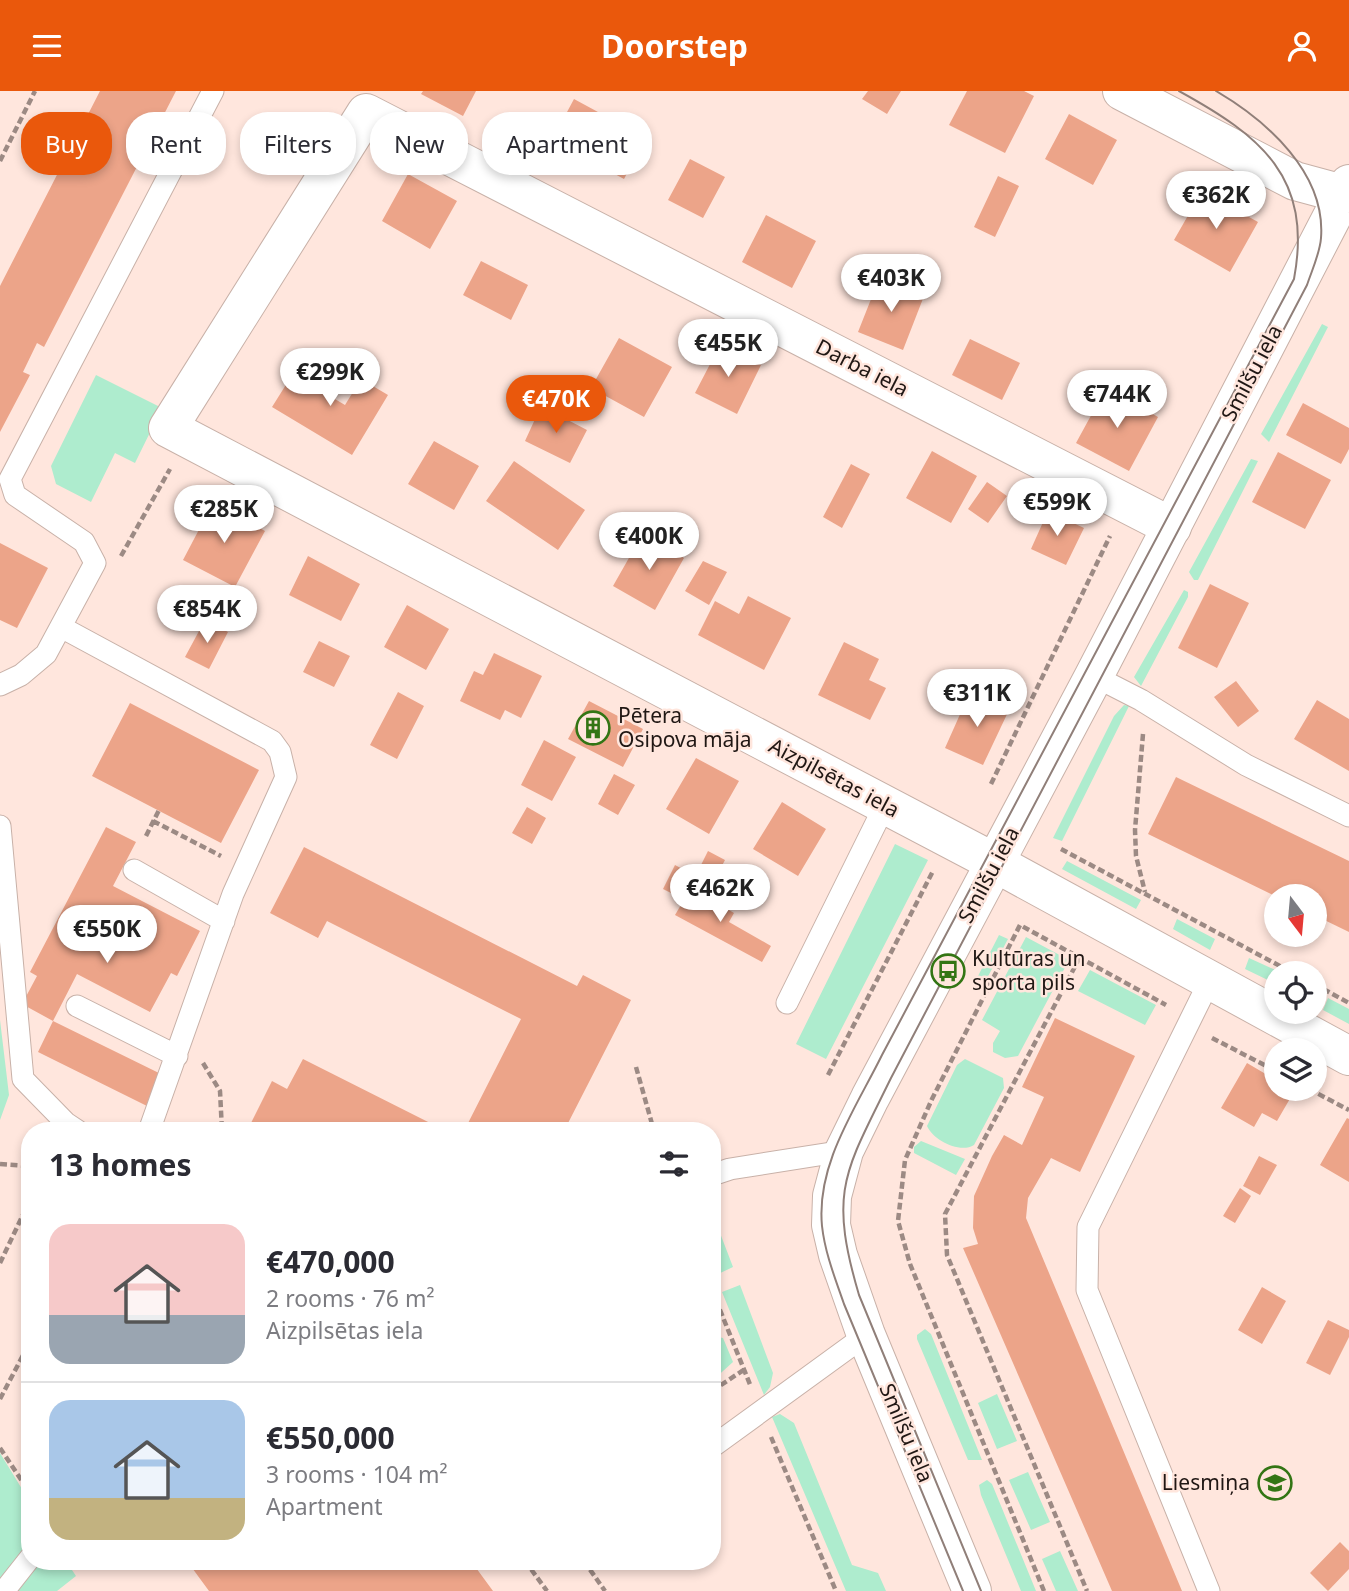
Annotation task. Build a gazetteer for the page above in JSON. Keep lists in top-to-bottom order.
{
  "streets": {
    "street": ["Darba iela", "Smilšu iela", "Aizpilsētas iela"]
  },
  "crossings": [
    ["Darba iela", "Smilšu iela"],
    ["Darba iela", "Aizpilsētas iela"],
    ["Smilšu iela", "Aizpilsētas iela"]
  ],
  "places": {
    "building": ["Pētera Osipova māja"],
    "bus stop": ["Kultūras un sporta pils"],
    "school or university": ["Liesmiņa"]
  },
  "north": "bottom",
  "page": {
    "header": "Doorstep",
    "chip": [
      "Buy",
      "Rent",
      "Filters",
      "New",
      "Apartment"
    ],
    "price": [
      "€362K",
      "€403K",
      "€455K",
      "€299K",
      "€744K",
      "€470K",
      "€599K",
      "€285K",
      "€400K",
      "€854K",
      "€311K",
      "€462K",
      "€550K"
    ],
    "heading": "13 homes",
    "list": [
      {
        "name": "€470,000",
        "note": "2 rooms · 76 m² · Aizpilsētas iela"
      },
      {
        "name": "€550,000",
        "note": "3 rooms · 104 m² · Apartment"
      }
    ]
  }
}
